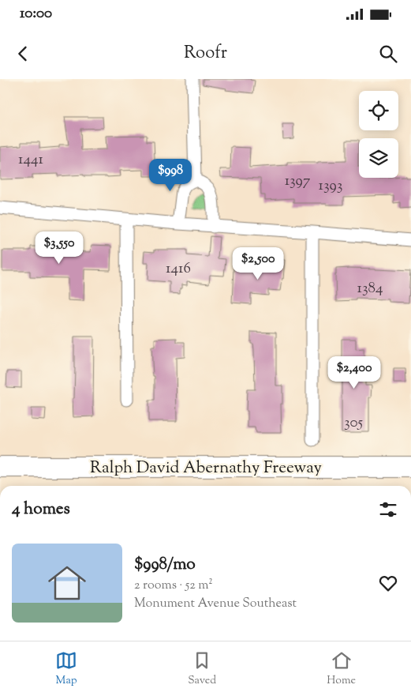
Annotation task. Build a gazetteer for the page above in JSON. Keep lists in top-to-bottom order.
{
  "streets": {
    "highway": ["Ralph David Abernathy Freeway"]
  },
  "house_numbers": [
    "1441",
    "1397",
    "1393",
    "1416",
    "1384",
    "305"
  ],
  "page": {
    "status": "10:00",
    "header": "Roofr",
    "price": [
      "$998",
      "$3,550",
      "$2,500",
      "$2,400"
    ],
    "heading": "4 homes",
    "list": [
      {
        "name": "$998/mo",
        "note": "2 rooms · 52 m² · Monument Avenue Southeast"
      }
    ],
    "tabs": ["Map", "Saved", "Home"]
  }
}
